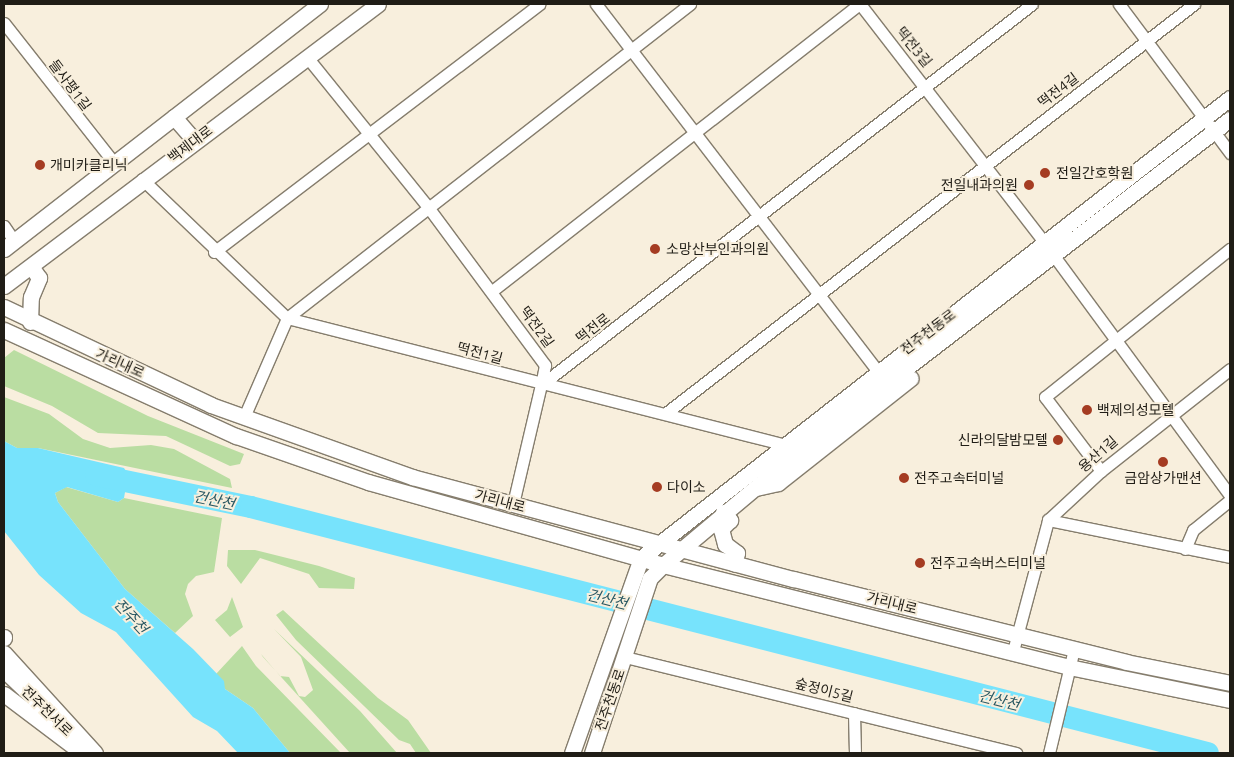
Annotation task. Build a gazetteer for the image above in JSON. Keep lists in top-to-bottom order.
{
  "streets": {
    "street": [
      "떡전3길",
      "들사평1길",
      "떡전4길",
      "백제대로",
      "떡전2길",
      "떡전로",
      "전주천동로",
      "떡전1길",
      "가리내로",
      "용산1길",
      "숲정이5길",
      "전주천서로"
    ]
  },
  "crossings": [
    ["떡전3길", "떡전4길"],
    ["떡전3길", "떡전로"],
    ["떡전3길", "전주천동로"],
    ["백제대로", "떡전2길"],
    ["백제대로", "떡전1길"],
    ["떡전2길", "떡전로"],
    ["떡전2길", "떡전1길"],
    ["떡전로", "떡전1길"],
    ["전주천동로", "떡전1길"],
    ["전주천동로", "가리내로"],
    ["전주천동로", "숲정이5길"]
  ],
  "water": ["건산천", "전주천"],
  "places": [
    "개미카클리닉",
    "전일간호학원",
    "전일내과의원",
    "소망산부인과의원",
    "백제의성모텔",
    "신라의달밤모텔",
    "금암상가맨션",
    "전주고속터미널",
    "다이소",
    "전주고속버스터미널"
  ]
}
